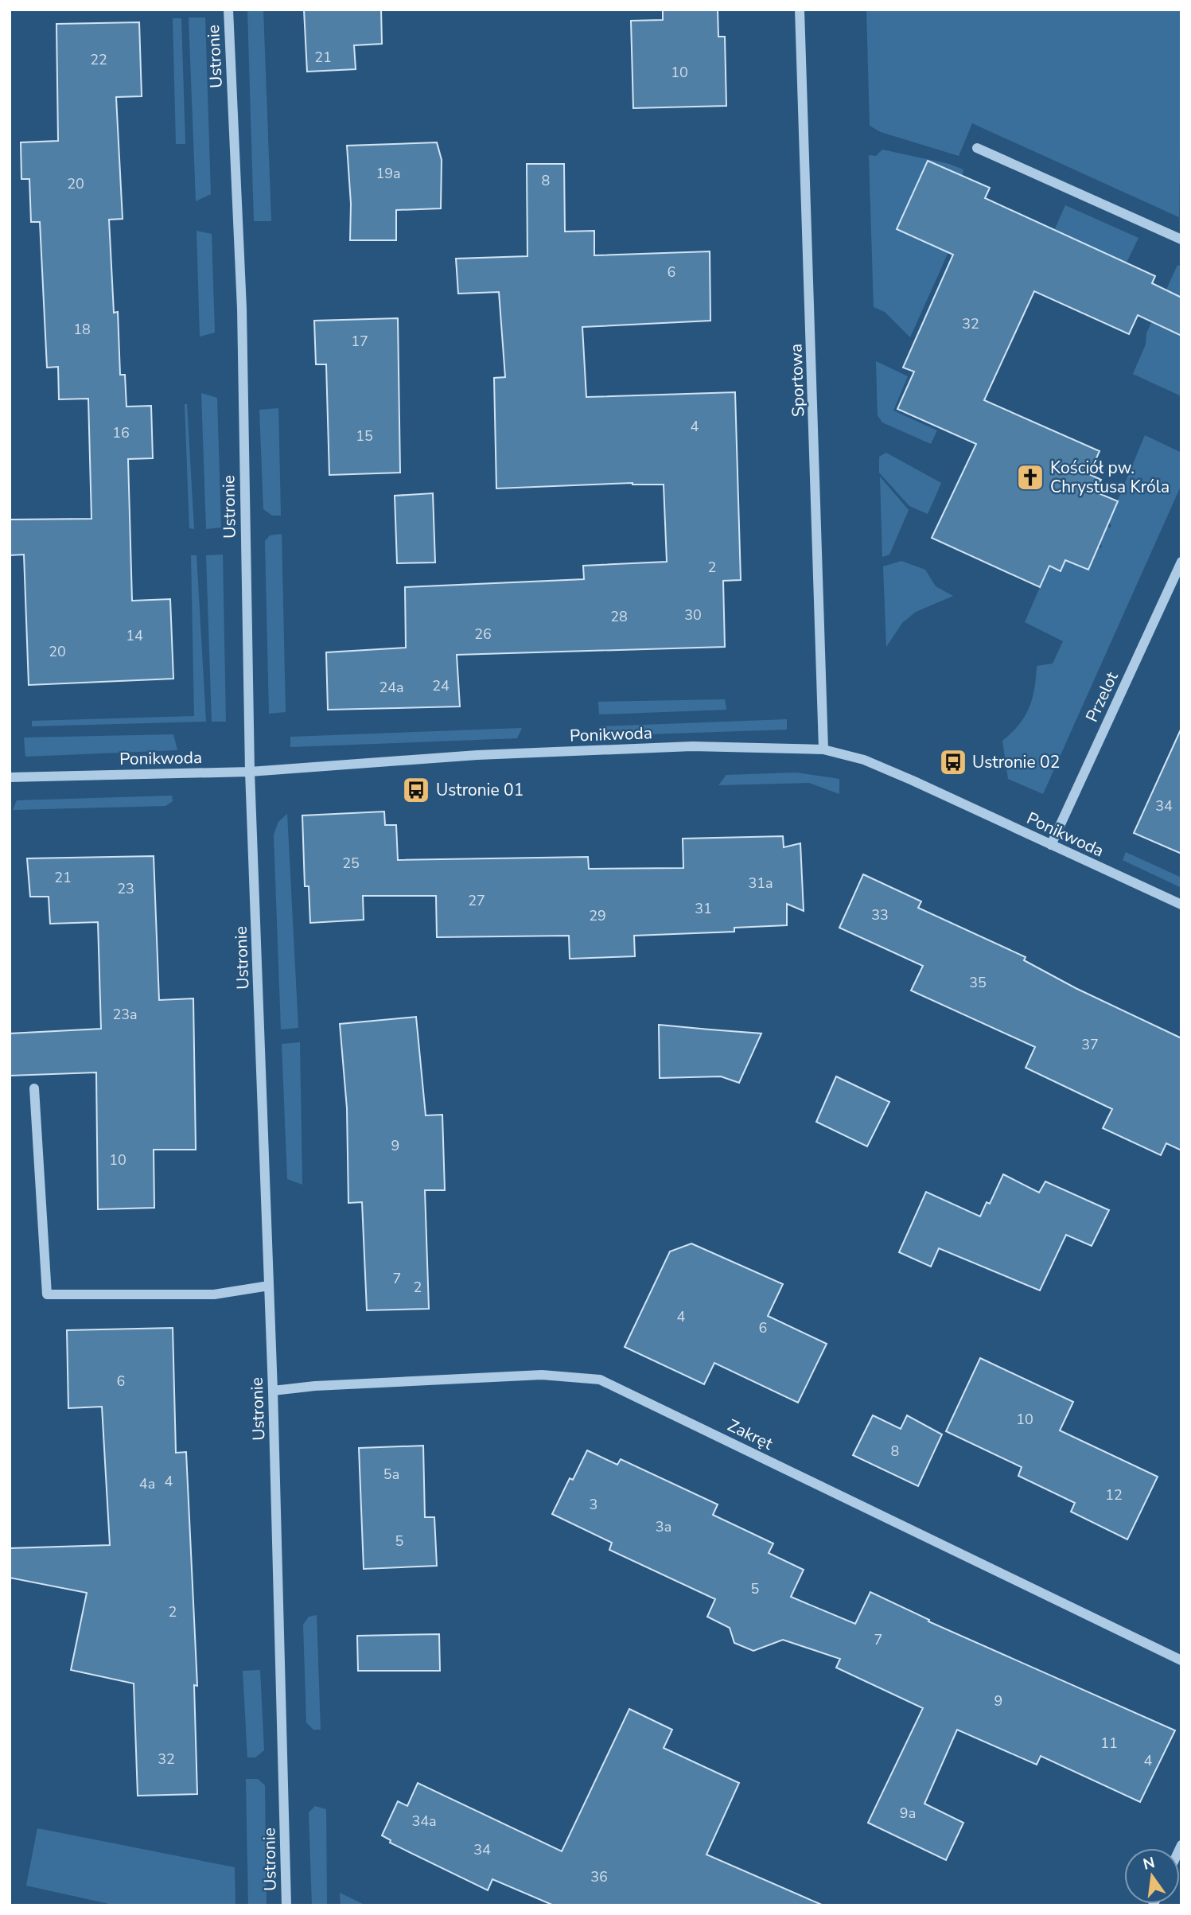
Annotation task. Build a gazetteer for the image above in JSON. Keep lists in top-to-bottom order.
{
  "streets": {
    "street": [
      "Ustronie",
      "Sportowa",
      "Przelot",
      "Ponikwoda",
      "Zakręt"
    ]
  },
  "crossings": [
    ["Ustronie", "Ponikwoda"],
    ["Ustronie", "Zakręt"],
    ["Sportowa", "Ponikwoda"],
    ["Przelot", "Ponikwoda"]
  ],
  "places": {
    "church": ["Kościół pw. Chrystusa Króla"],
    "bus stop": ["Ustronie 02", "Ustronie 01"]
  },
  "house_numbers": [
    "21",
    "22",
    "10",
    "19a",
    "8",
    "20",
    "6",
    "32",
    "18",
    "17",
    "4",
    "16",
    "15",
    "2",
    "30",
    "28",
    "26",
    "14",
    "20",
    "24",
    "24a",
    "34",
    "25",
    "21",
    "31a",
    "23",
    "27",
    "31",
    "33",
    "29",
    "35",
    "23a",
    "37",
    "9",
    "10",
    "7",
    "2",
    "4",
    "6",
    "6",
    "10",
    "8",
    "5a",
    "4",
    "4a",
    "12",
    "3",
    "3a",
    "5",
    "5",
    "2",
    "7",
    "9",
    "11",
    "32",
    "4",
    "9a",
    "34a",
    "34",
    "36"
  ],
  "north": "top"
}
